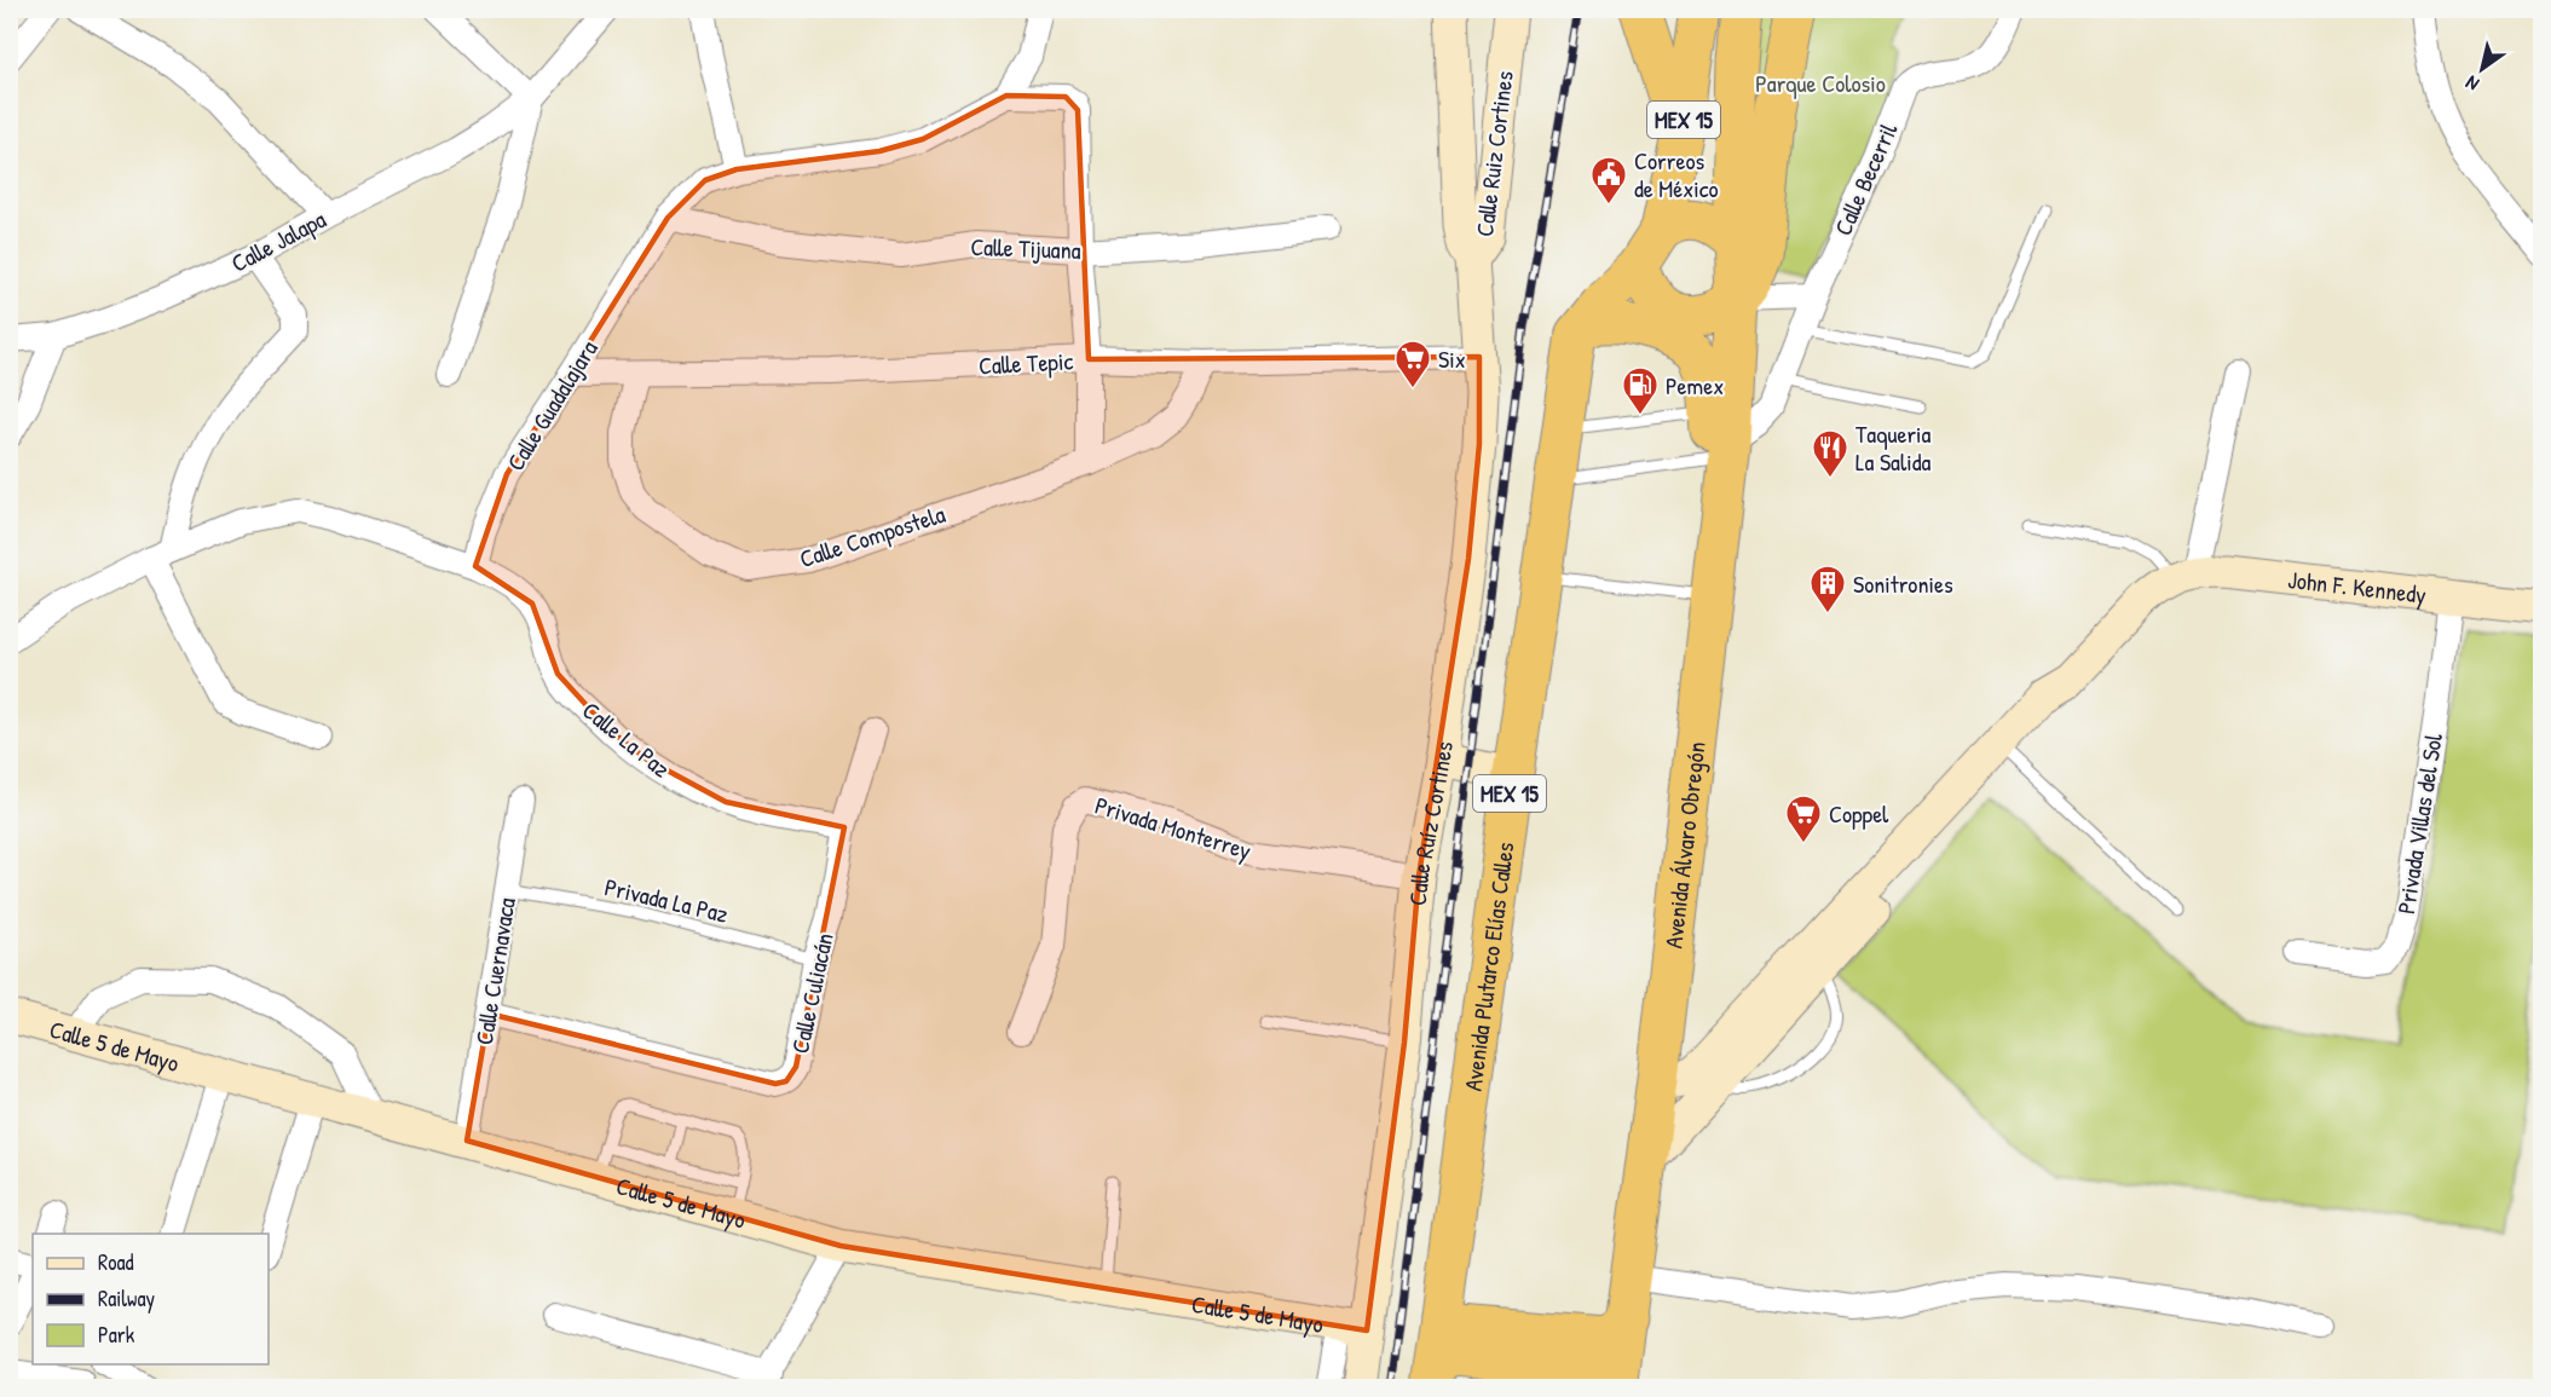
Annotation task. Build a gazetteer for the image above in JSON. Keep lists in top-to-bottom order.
{
  "streets": {
    "highway": ["MEX 15", "Avenida Álvaro Obregón", "Avenida Plutarco Elías Calles"],
    "street": [
      "Calle Ruiz Cortines",
      "Calle Becerril",
      "Calle Jalapa",
      "Calle Tijuana",
      "Calle Tepic",
      "Calle Guadalajara",
      "Calle Compostela",
      "John F. Kennedy",
      "Calle La Paz",
      "Calle Ruíz Cortines",
      "Privada Villas del Sol",
      "Privada Monterrey",
      "Calle Cuernavaca",
      "Calle Culiacán",
      "Calle 5 de Mayo"
    ],
    "lane": ["Privada La Paz"]
  },
  "crossings": [
    ["MEX 15", "Avenida Álvaro Obregón"],
    ["MEX 15", "Avenida Plutarco Elías Calles"],
    ["Calle Ruiz Cortines", "Calle Ruíz Cortines"],
    ["Calle Becerril", "Avenida Álvaro Obregón"],
    ["Calle Tijuana", "Calle Guadalajara"],
    ["Calle Tepic", "Calle Guadalajara"],
    ["Calle Tepic", "Calle Compostela"],
    ["Calle Tepic", "Calle Ruíz Cortines"],
    ["Calle Guadalajara", "Calle La Paz"],
    ["John F. Kennedy", "Privada Villas del Sol"],
    ["Calle La Paz", "Calle Culiacán"],
    ["Calle Ruíz Cortines", "Privada Monterrey"],
    ["Calle Ruíz Cortines", "Calle 5 de Mayo"],
    ["Avenida Álvaro Obregón", "Avenida Plutarco Elías Calles"],
    ["Privada La Paz", "Calle Cuernavaca"],
    ["Privada La Paz", "Calle Culiacán"],
    ["Calle Cuernavaca", "Calle Culiacán"],
    ["Calle Cuernavaca", "Calle 5 de Mayo"]
  ],
  "parks": ["Parque Colosio"],
  "places": {
    "public building": ["Correos de México"],
    "supermarket": ["Six", "Coppel"],
    "fuel station": ["Pemex"],
    "restaurant": ["Taqueria La Salida"],
    "building": ["Sonitronies"]
  },
  "legend": ["Road", "Railway", "Park"],
  "north": "bottom left"
}
